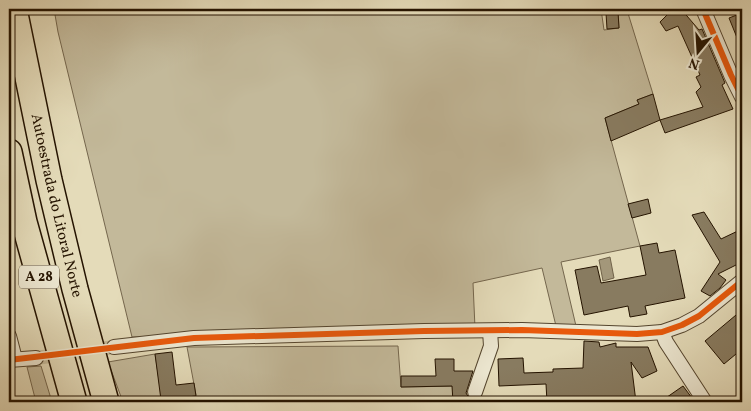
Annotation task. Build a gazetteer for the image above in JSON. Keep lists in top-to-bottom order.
{
  "streets": {
    "highway": ["Autoestrada do Litoral Norte", "A 28"]
  },
  "north": "bottom"
}
